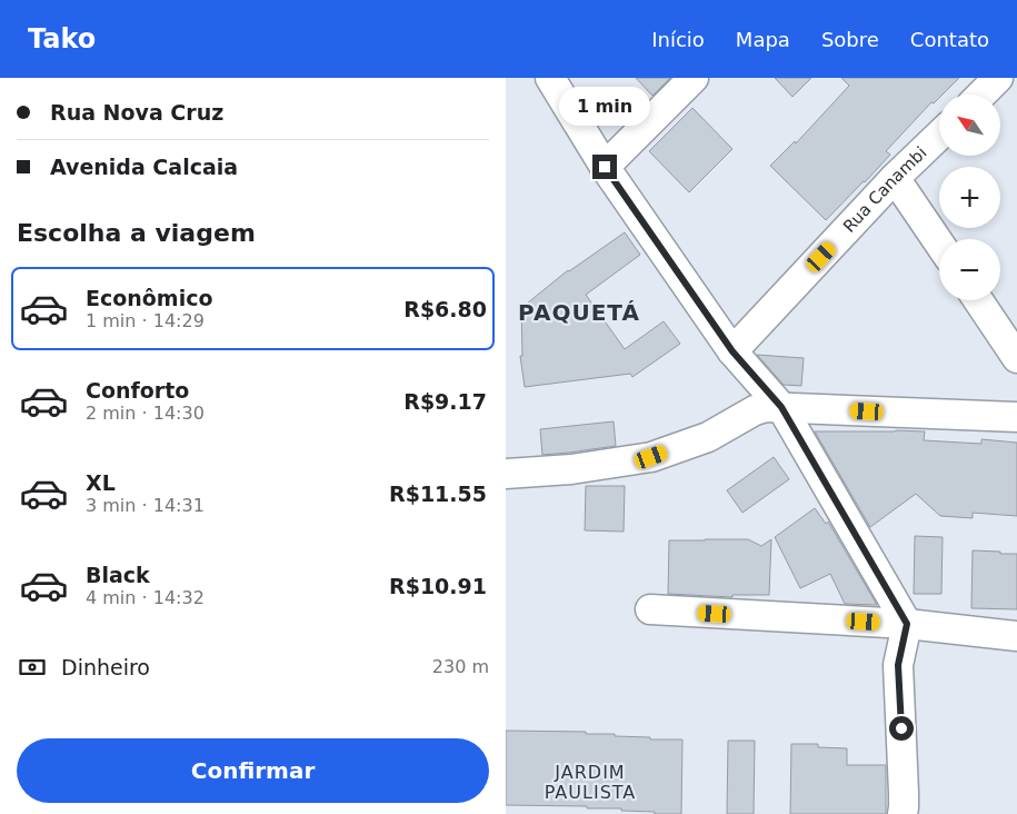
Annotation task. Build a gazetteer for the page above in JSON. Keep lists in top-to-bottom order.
{
  "streets": {
    "street": ["Rua Canambi"]
  },
  "districts": ["PAQUETÁ", "JARDIM PAULISTA"],
  "north": "top left",
  "page": {
    "header": "Tako",
    "nav": [
      "Início",
      "Mapa",
      "Sobre",
      "Contato"
    ],
    "banner": ["Rua Nova Cruz", "Avenida Calcaia"],
    "bubble": "1 min",
    "map_buttons": ["+", "−"],
    "heading": "Escolha a viagem",
    "list": [
      {
        "name": "Econômico",
        "note": "1 min · 14:29",
        "value": "R$6.80"
      },
      {
        "name": "Conforto",
        "note": "2 min · 14:30",
        "value": "R$9.17"
      },
      {
        "name": "XL",
        "note": "3 min · 14:31",
        "value": "R$11.55"
      },
      {
        "name": "Black",
        "note": "4 min · 14:32",
        "value": "R$10.91"
      }
    ],
    "pay": ["Dinheiro", "230 m"],
    "buttons": "Confirmar"
  }
}
